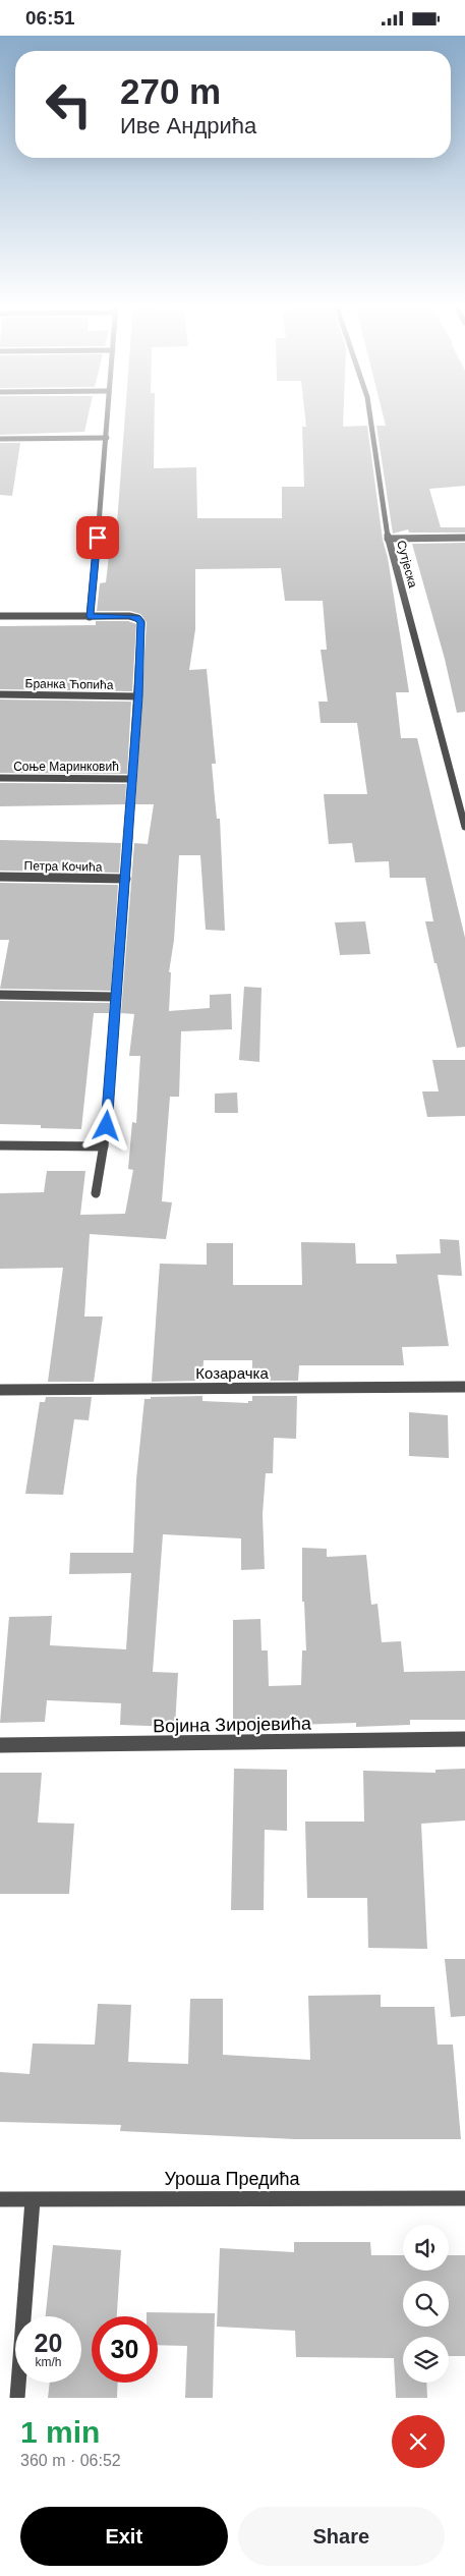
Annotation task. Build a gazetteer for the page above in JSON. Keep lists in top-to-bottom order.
{
  "streets": {
    "street": [
      "Сутјеска",
      "Бранка Ћопића",
      "Соње Маринковић",
      "Петра Кочића",
      "Козарачка",
      "Војина Зиројевића",
      "Уроша Предића"
    ]
  },
  "page": {
    "status": "06:51",
    "turn": ["270 m", "Иве Андрића"],
    "speed": "20 km/h",
    "limit": "30",
    "heading": ["1 min", "360 m · 06:52"],
    "buttons": ["Exit", "Share"]
  }
}
